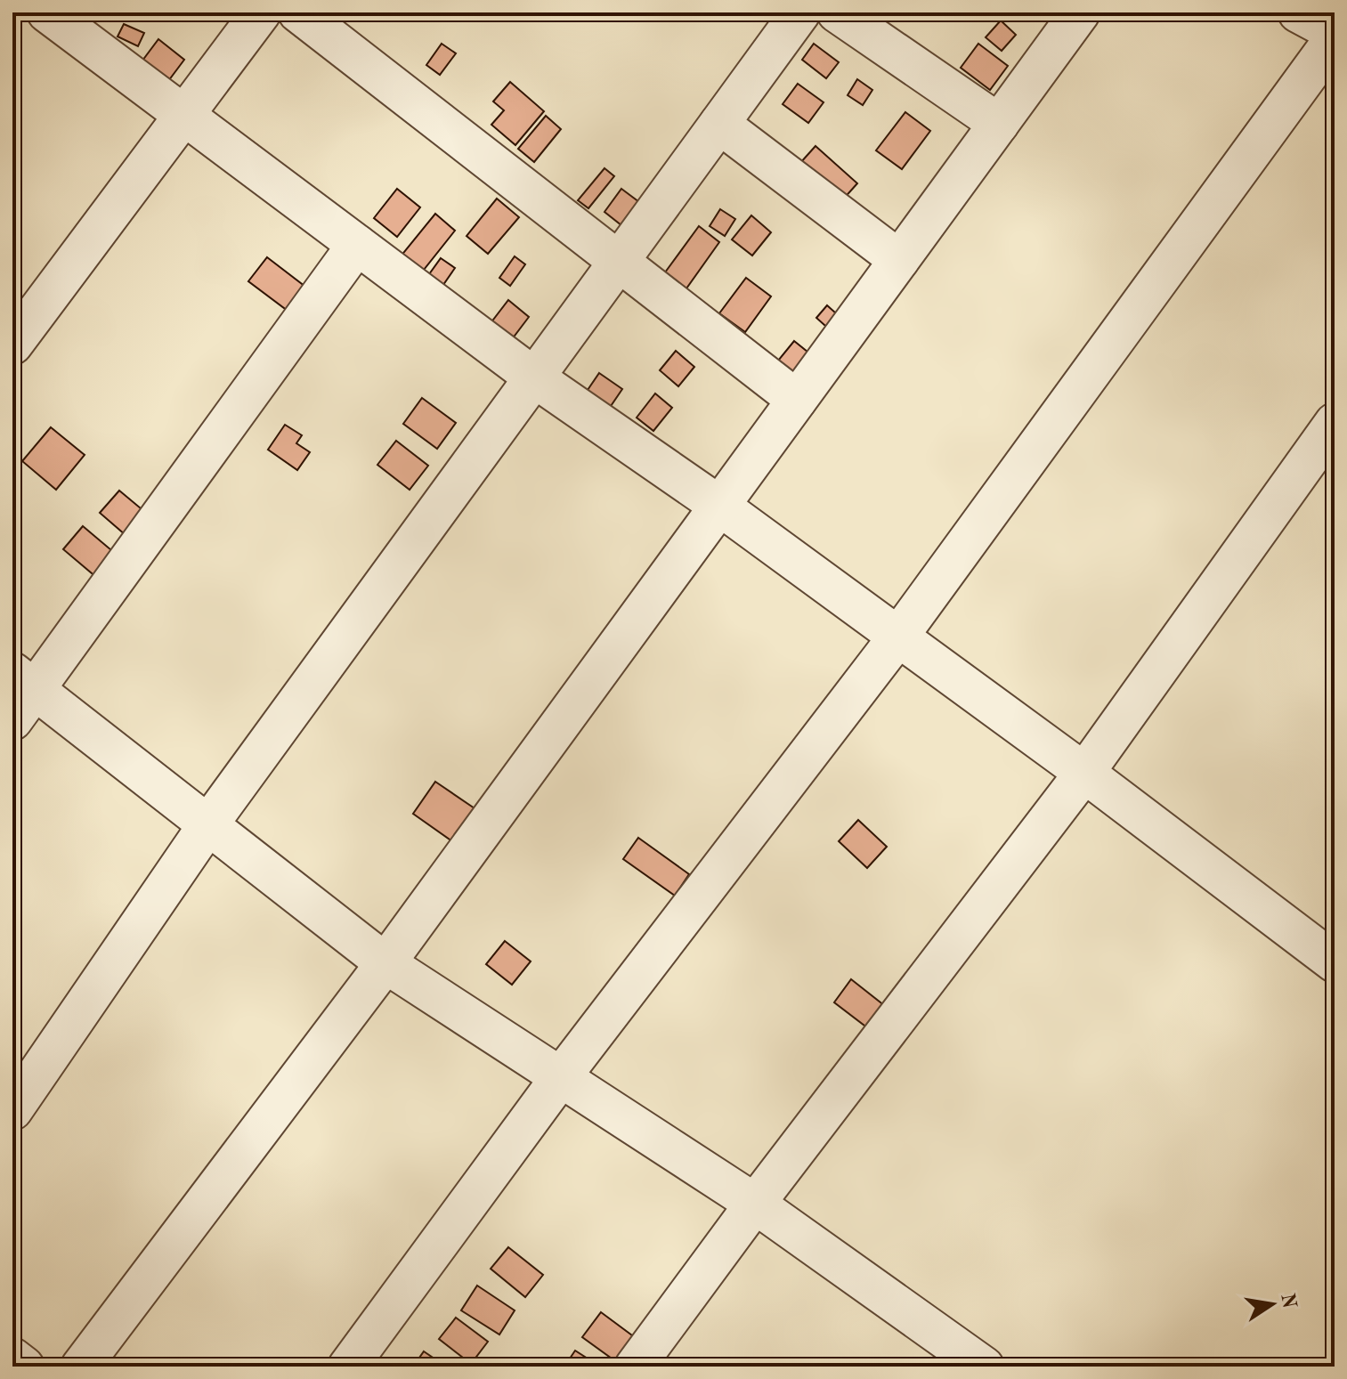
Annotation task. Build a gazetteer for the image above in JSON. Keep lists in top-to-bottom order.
{
  "north": "right"
}
